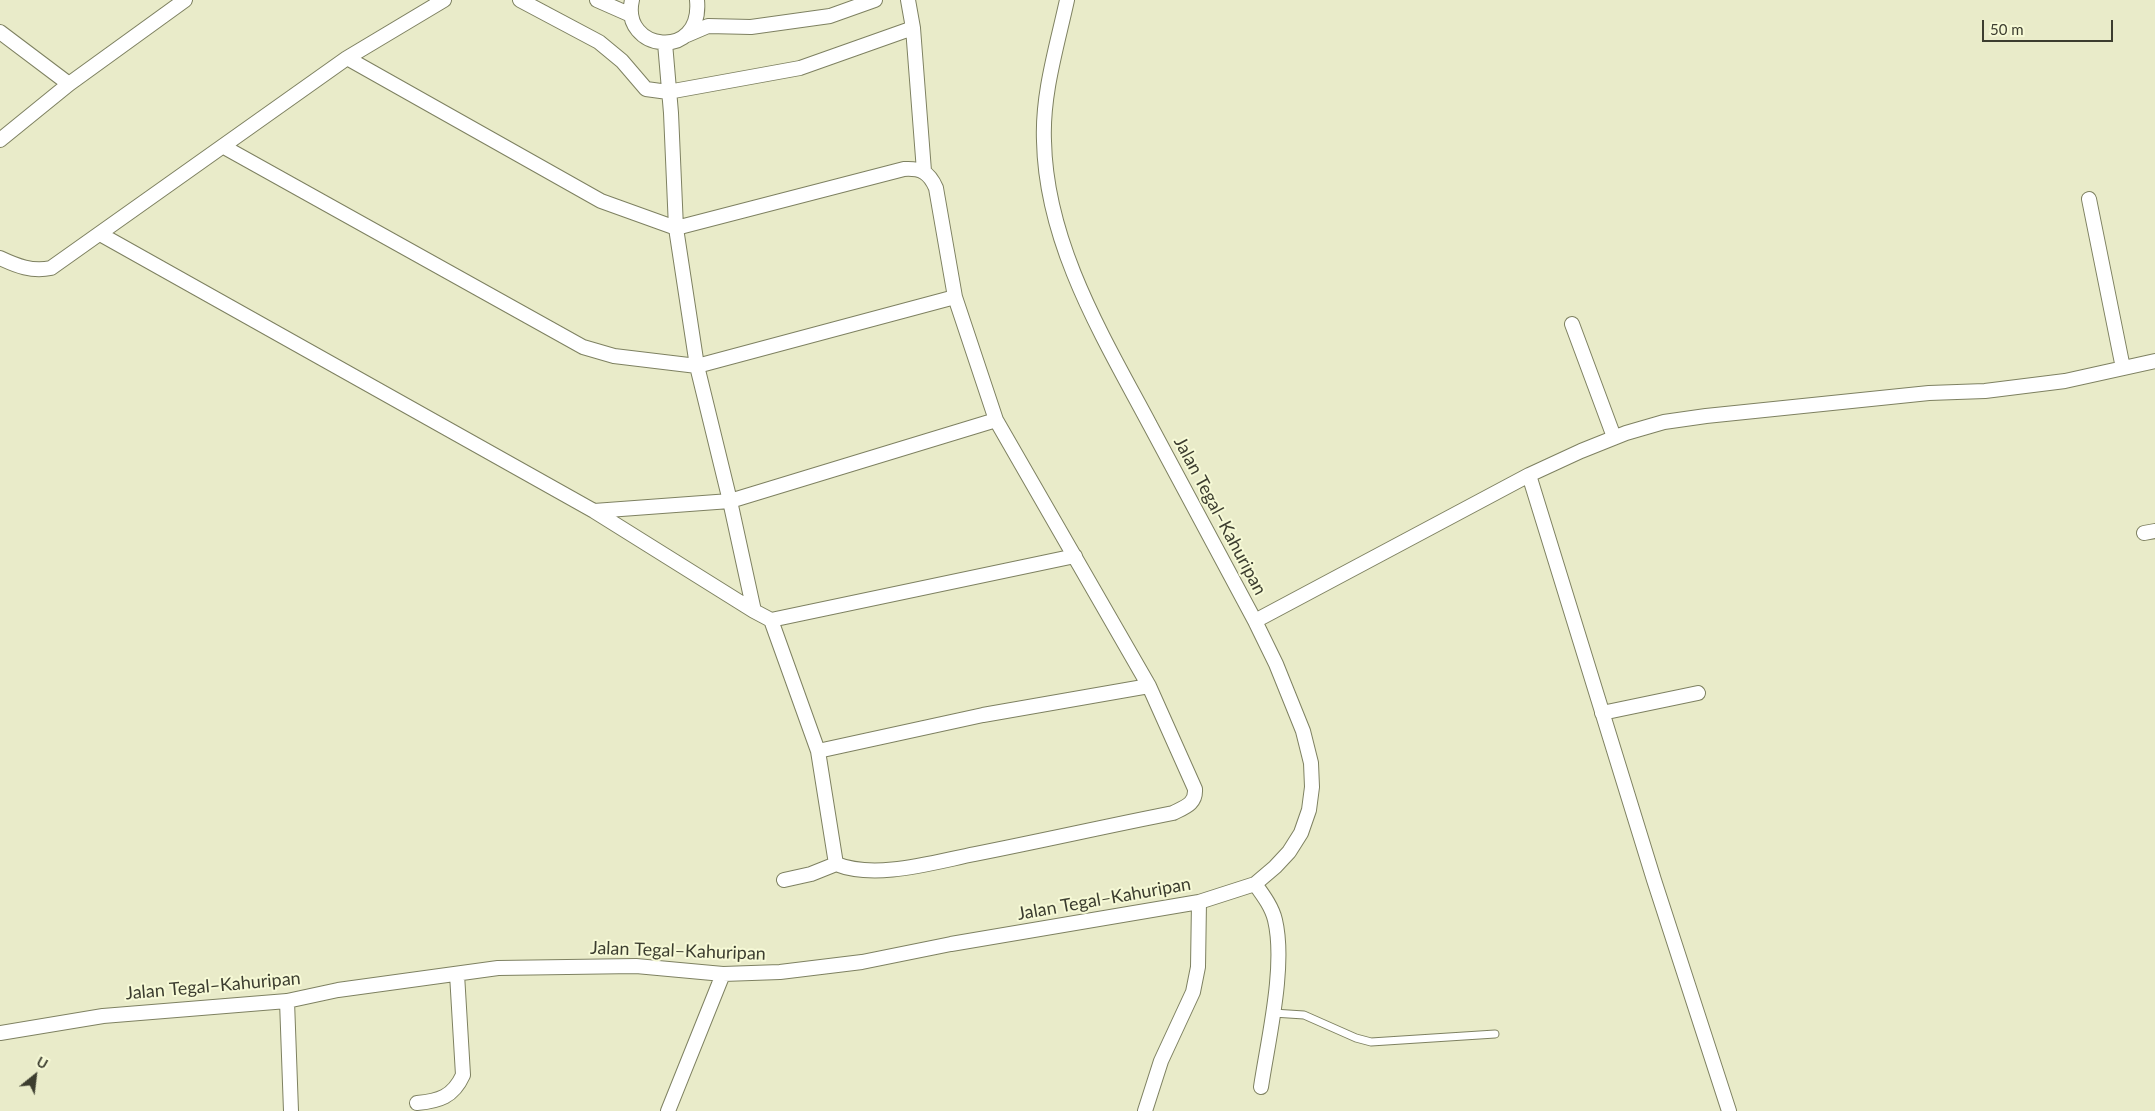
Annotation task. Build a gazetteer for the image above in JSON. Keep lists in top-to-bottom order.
{
  "streets": {
    "street": ["Jalan Tegal–Kahuripan"]
  },
  "scale_bar": "50 m",
  "north": "top right"
}
